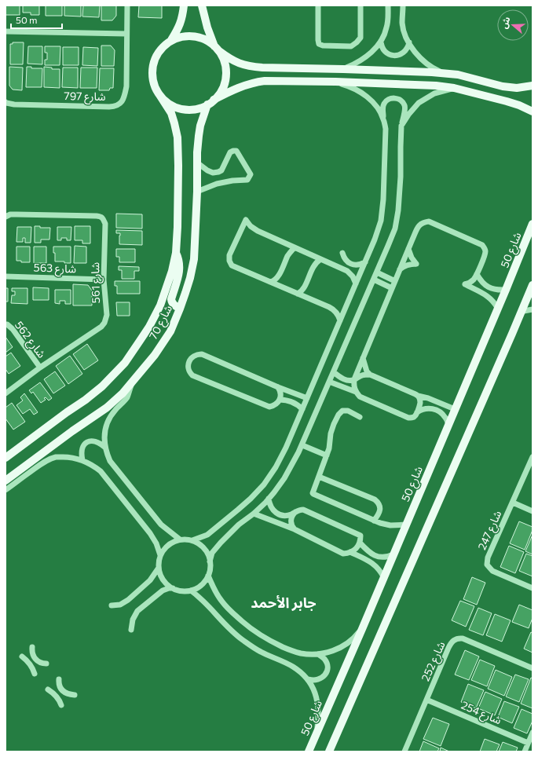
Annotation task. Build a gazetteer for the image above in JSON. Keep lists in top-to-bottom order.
{
  "streets": {
    "main road": ["شارع 50", "شارع 70"],
    "street": [
      "شارع 797",
      "شارع 563",
      "شارع 561",
      "شارع 562",
      "شارع 247",
      "شارع 252",
      "شارع 254"
    ]
  },
  "crossings": [
    ["شارع 563", "شارع 561"],
    ["شارع 561", "شارع 562"],
    ["شارع 252", "شارع 254"]
  ],
  "districts": ["جابر الأحمد"],
  "scale_bar": "50 m",
  "north": "left"
}
